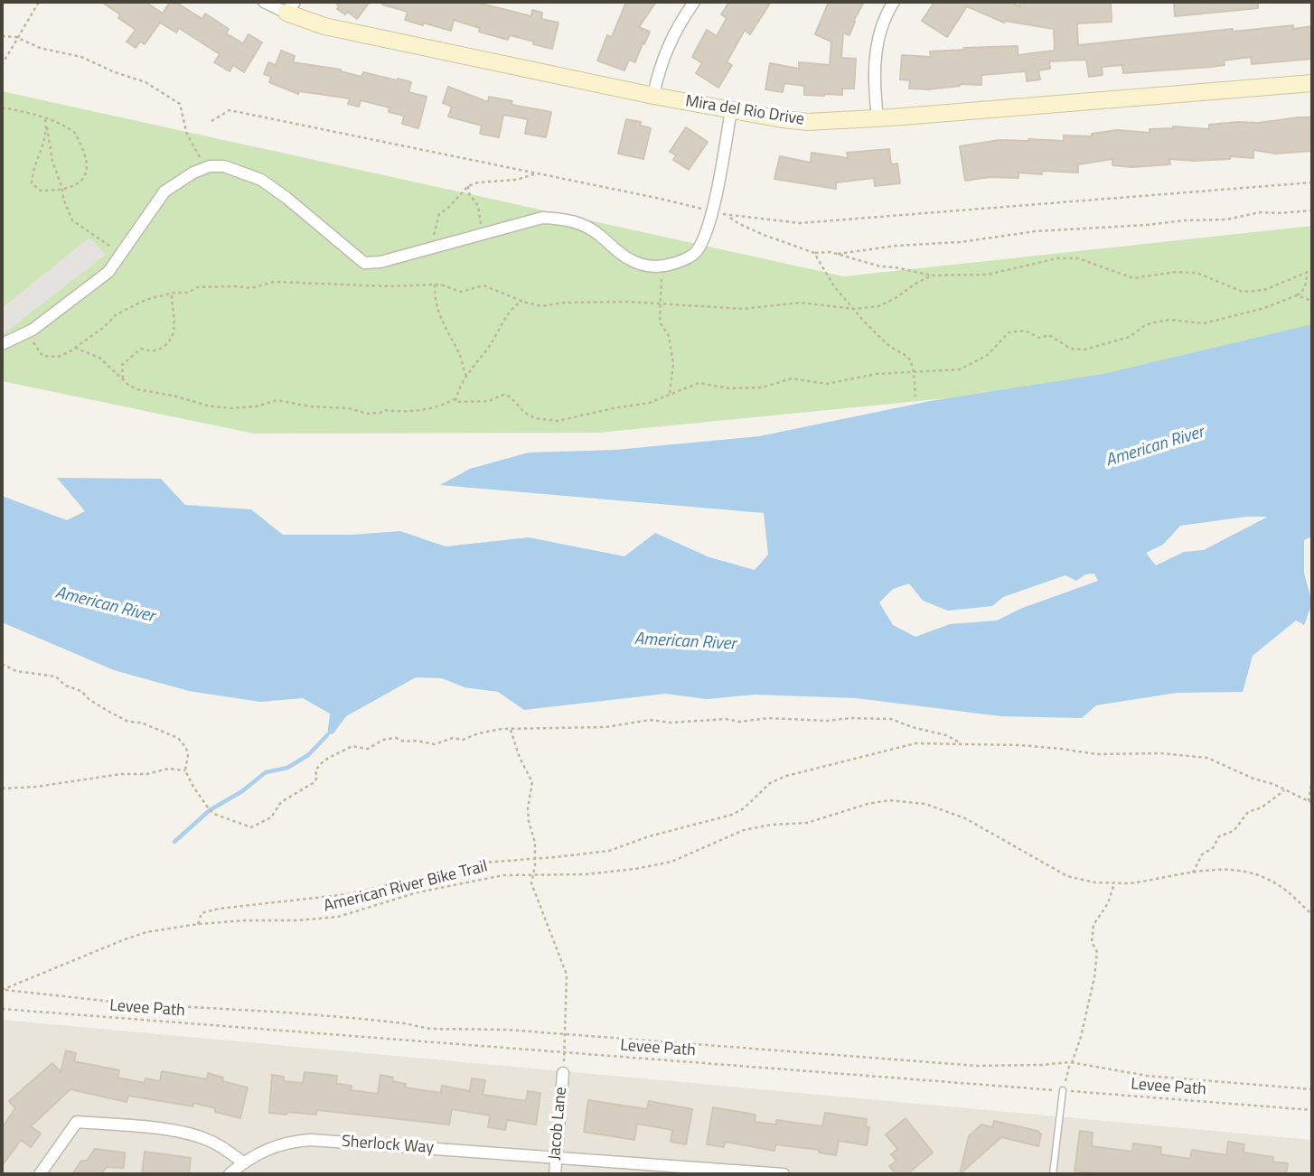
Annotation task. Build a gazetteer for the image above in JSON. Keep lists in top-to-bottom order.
{
  "streets": {
    "street": ["Mira del Rio Drive", "Jacob Lane", "Sherlock Way"],
    "path": ["American River Bike Trail", "Levee Path"]
  },
  "crossings": [
    ["Jacob Lane", "Sherlock Way"]
  ],
  "water": ["American River"]
}
